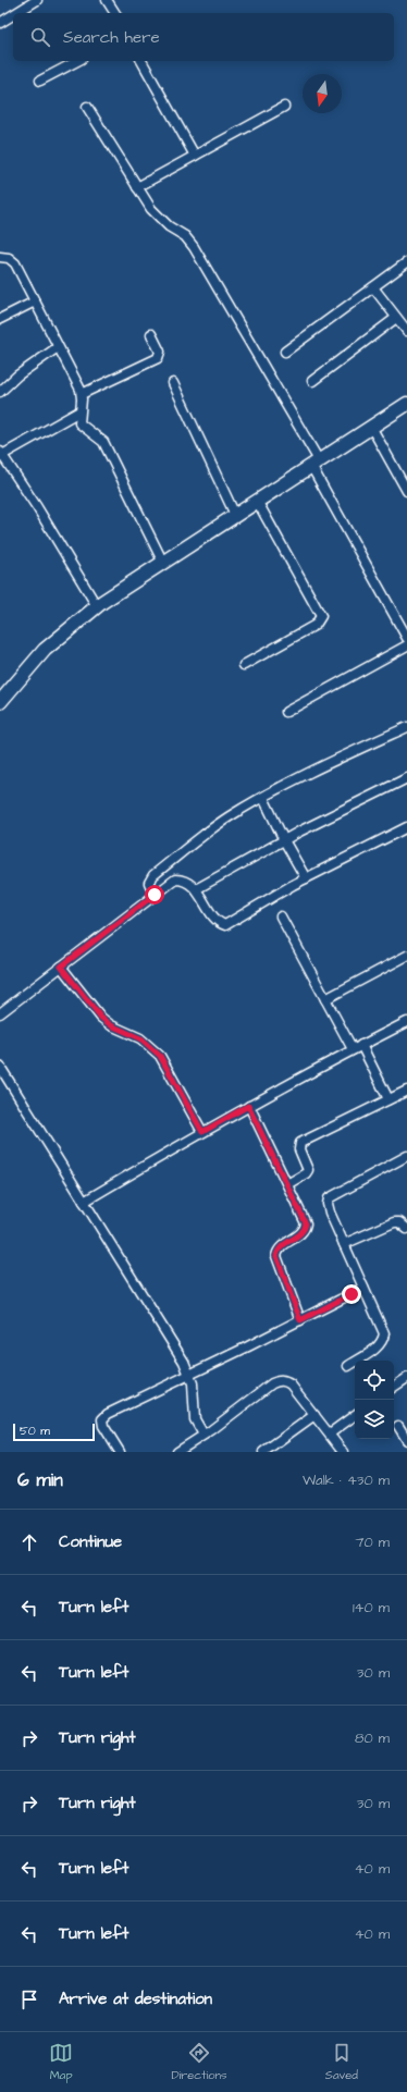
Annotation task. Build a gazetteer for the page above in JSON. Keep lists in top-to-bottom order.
{
  "scale_bar": "50 m",
  "north": "bottom",
  "page": {
    "search": "Search here",
    "scale": "50 m",
    "heading": ["6 min", "Walk · 430 m"],
    "list": [
      ["Continue", "70 m"],
      ["Turn left", "140 m"],
      ["Turn left", "30 m"],
      ["Turn right", "80 m"],
      ["Turn right", "30 m"],
      ["Turn left", "40 m"],
      ["Turn left", "40 m"],
      "Arrive at destination"
    ],
    "nav": ["Map", "Directions", "Saved"]
  }
}
